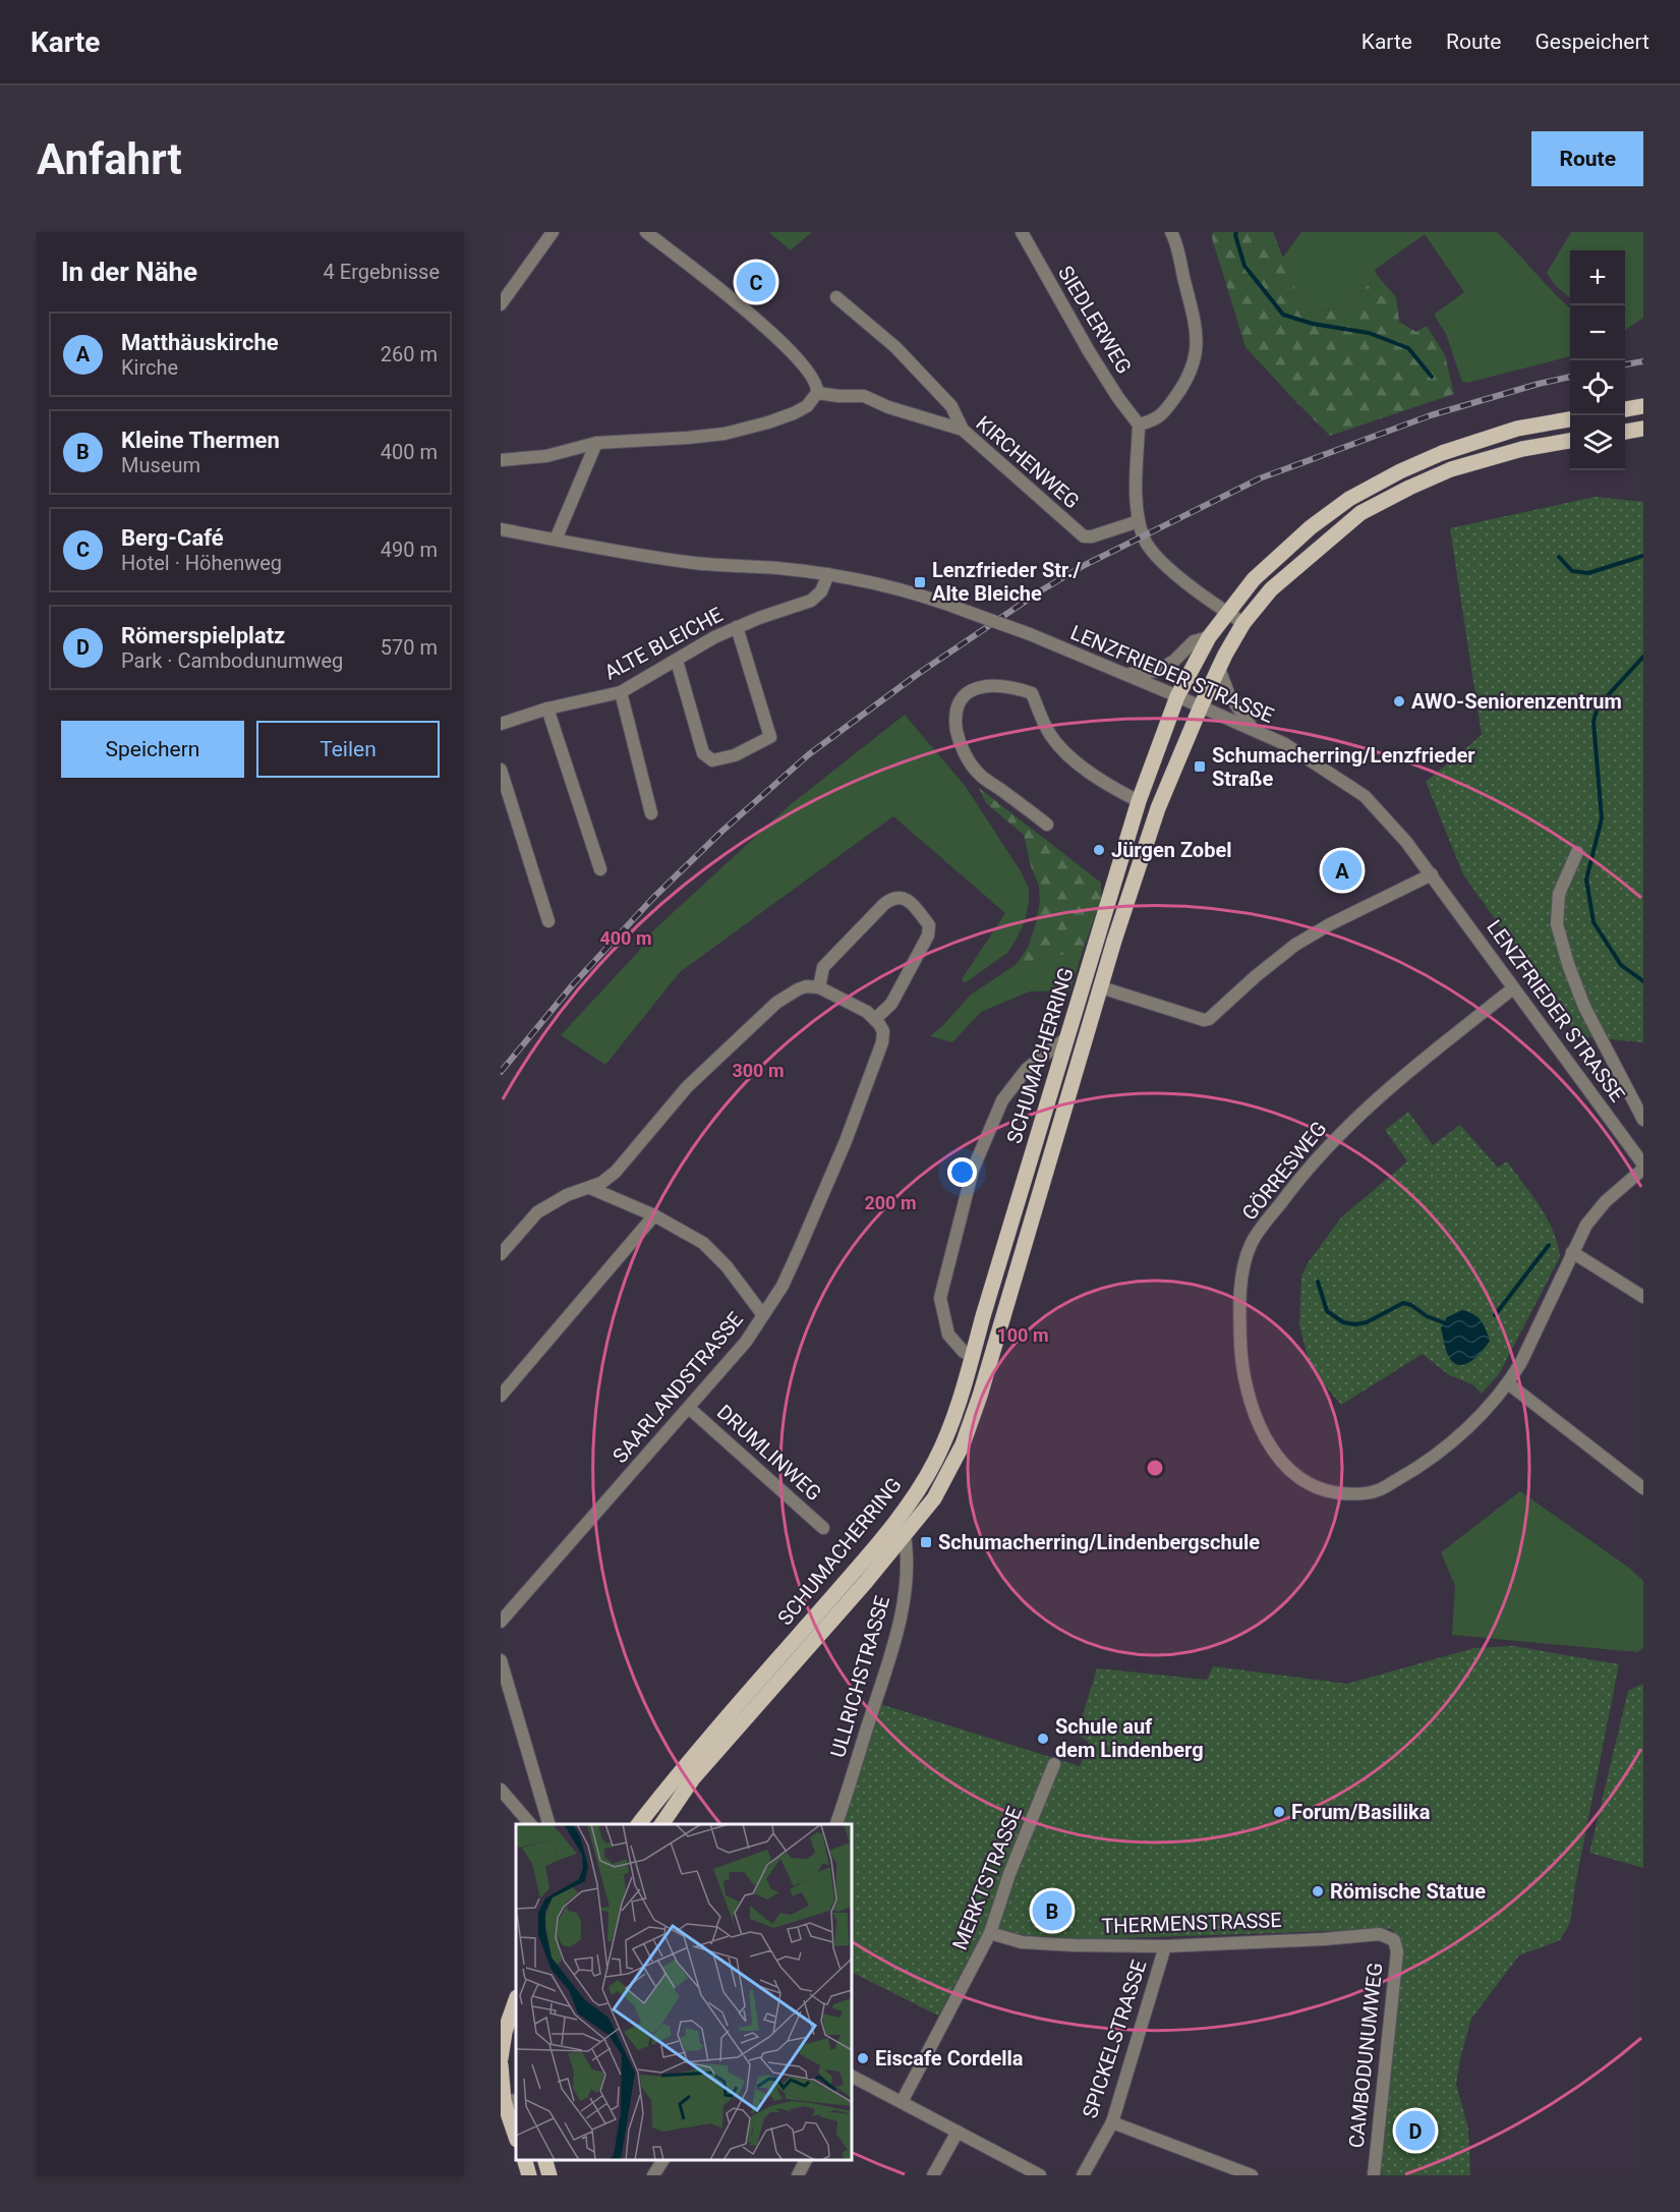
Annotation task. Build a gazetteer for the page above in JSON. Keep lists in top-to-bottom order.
{
  "streets": {
    "main road": ["SCHUMACHERRING"],
    "street": [
      "SIEDLERWEG",
      "KIRCHENWEG",
      "ALTE BLEICHE",
      "LENZFRIEDER STRASSE",
      "GÖRRESWEG",
      "SAARLANDSTRASSE",
      "DRUMLINWEG",
      "ULLRICHSTRASSE",
      "MERKTSTRASSE",
      "THERMENSTRASSE",
      "SPICKELSTRASSE",
      "CAMBODUNUMWEG"
    ]
  },
  "crossings": [
    ["ALTE BLEICHE", "LENZFRIEDER STRASSE"],
    ["LENZFRIEDER STRASSE", "SCHUMACHERRING"],
    ["LENZFRIEDER STRASSE", "GÖRRESWEG"],
    ["SCHUMACHERRING", "ULLRICHSTRASSE"],
    ["SAARLANDSTRASSE", "DRUMLINWEG"],
    ["MERKTSTRASSE", "THERMENSTRASSE"],
    ["THERMENSTRASSE", "SPICKELSTRASSE"],
    ["THERMENSTRASSE", "CAMBODUNUMWEG"]
  ],
  "places": {
    "transit": ["Lenzfrieder Str./ Alte Bleiche", "Schumacherring/Lenzfrieder Straße", "Schumacherring/Lindenbergschule"],
    "other": [
      "AWO-Seniorenzentrum",
      "Jürgen Zobel",
      "Schule auf dem Lindenberg",
      "Forum/Basilika",
      "Römische Statue",
      "Eiscafe Cordella"
    ]
  },
  "page": {
    "header": "Karte",
    "nav": ["Karte", "Route", "Gespeichert"],
    "buttons": [
      "Route",
      ["Speichern", "Teilen"]
    ],
    "title": "Anfahrt",
    "heading": ["In der Nähe", "4 Ergebnisse"],
    "map_buttons": ["+", "−"],
    "pins": [
      "C",
      "A",
      "B",
      "D"
    ],
    "list": [
      {
        "mark": "A",
        "name": "Matthäuskirche",
        "note": "Kirche",
        "value": "260 m"
      },
      {
        "mark": "B",
        "name": "Kleine Thermen",
        "note": "Museum",
        "value": "400 m"
      },
      {
        "mark": "C",
        "name": "Berg-Café",
        "note": "Hotel · Höhenweg",
        "value": "490 m"
      },
      {
        "mark": "D",
        "name": "Römerspielplatz",
        "note": "Park · Cambodunumweg",
        "value": "570 m"
      }
    ]
  },
  "rings": [
    "400 m",
    "300 m",
    "200 m",
    "100 m"
  ]
}
